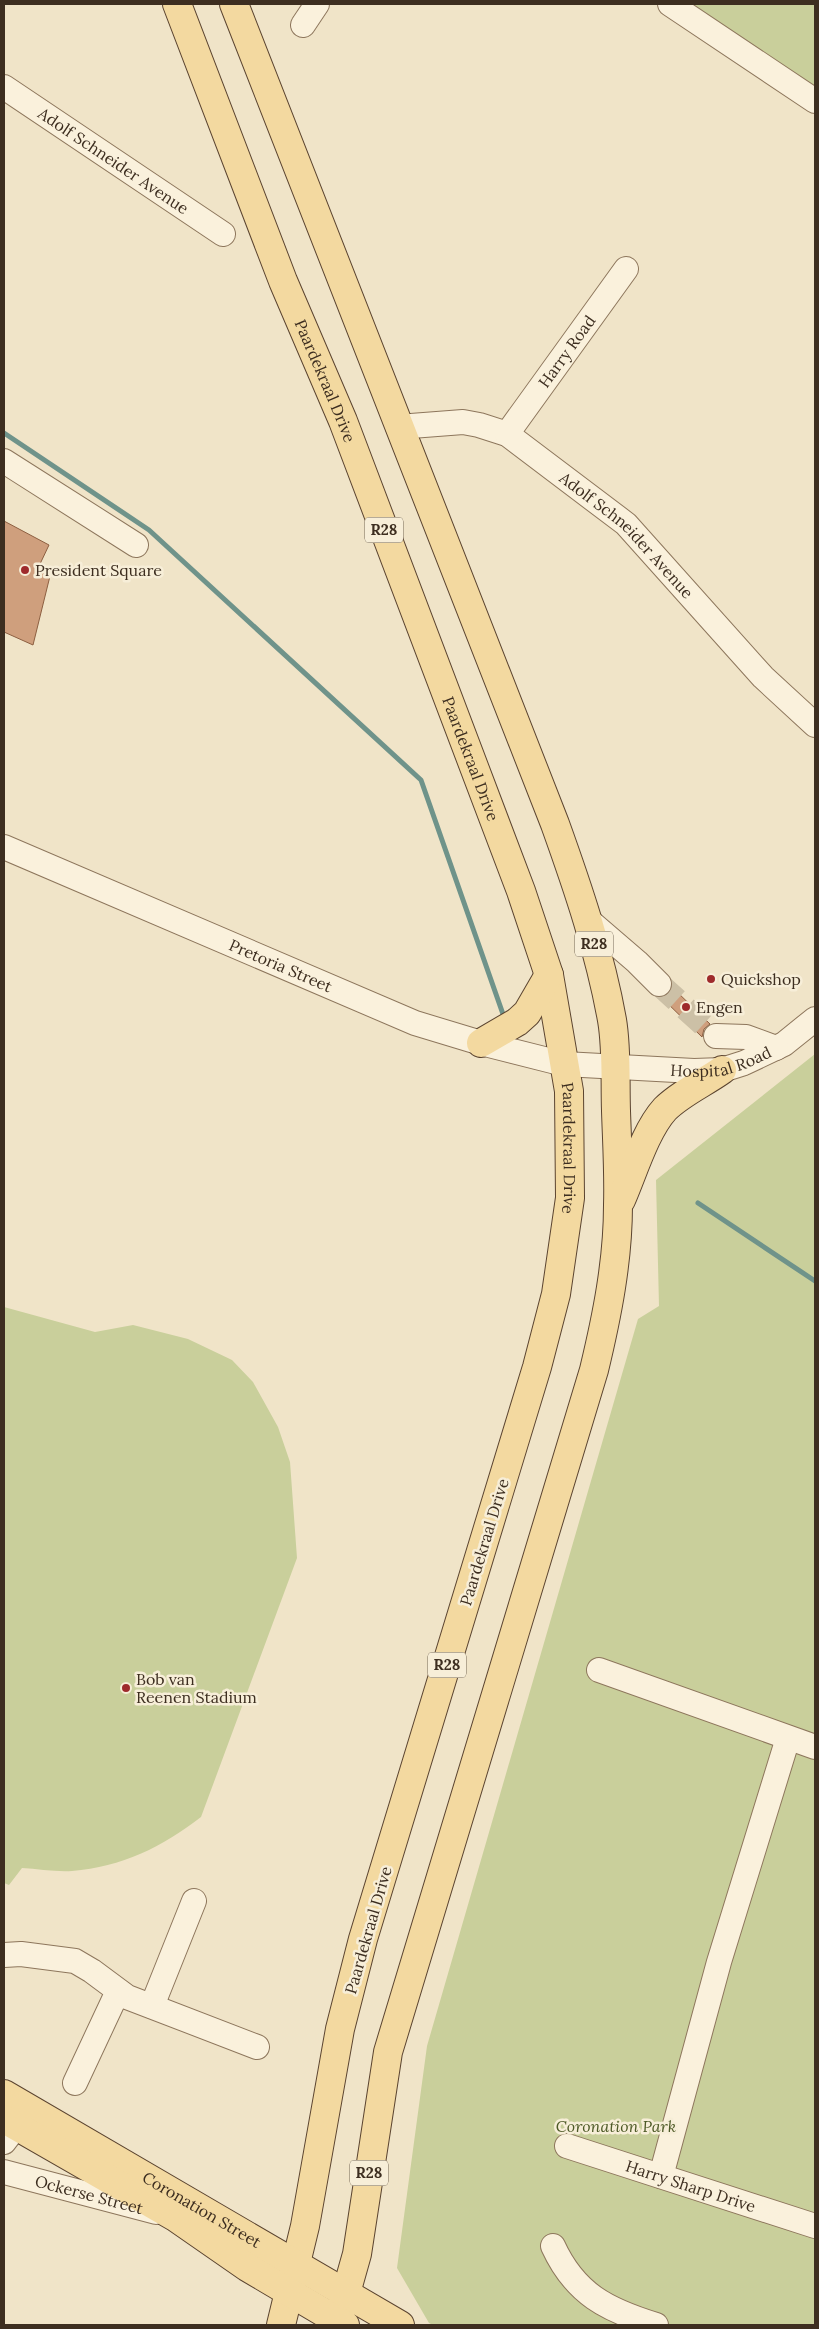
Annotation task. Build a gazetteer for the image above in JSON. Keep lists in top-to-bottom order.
{
  "streets": {
    "main road": ["Paardekraal Drive", "R28", "Coronation Street"],
    "street": [
      "Adolf Schneider Avenue",
      "Harry Road",
      "Pretoria Street",
      "Hospital Road",
      "Harry Sharp Drive",
      "Ockerse Street"
    ]
  },
  "crossings": [
    ["Adolf Schneider Avenue", "Harry Road"],
    ["Adolf Schneider Avenue", "R28"],
    ["Paardekraal Drive", "Pretoria Street"],
    ["Paardekraal Drive", "Hospital Road"],
    ["Paardekraal Drive", "Coronation Street"],
    ["R28", "Hospital Road"],
    ["R28", "Coronation Street"],
    ["Pretoria Street", "Hospital Road"],
    ["Ockerse Street", "Coronation Street"]
  ],
  "parks": ["Coronation Park"],
  "places": [
    "President Square",
    "Quickshop",
    "Engen",
    "Bob van Reenen Stadium"
  ]
}
